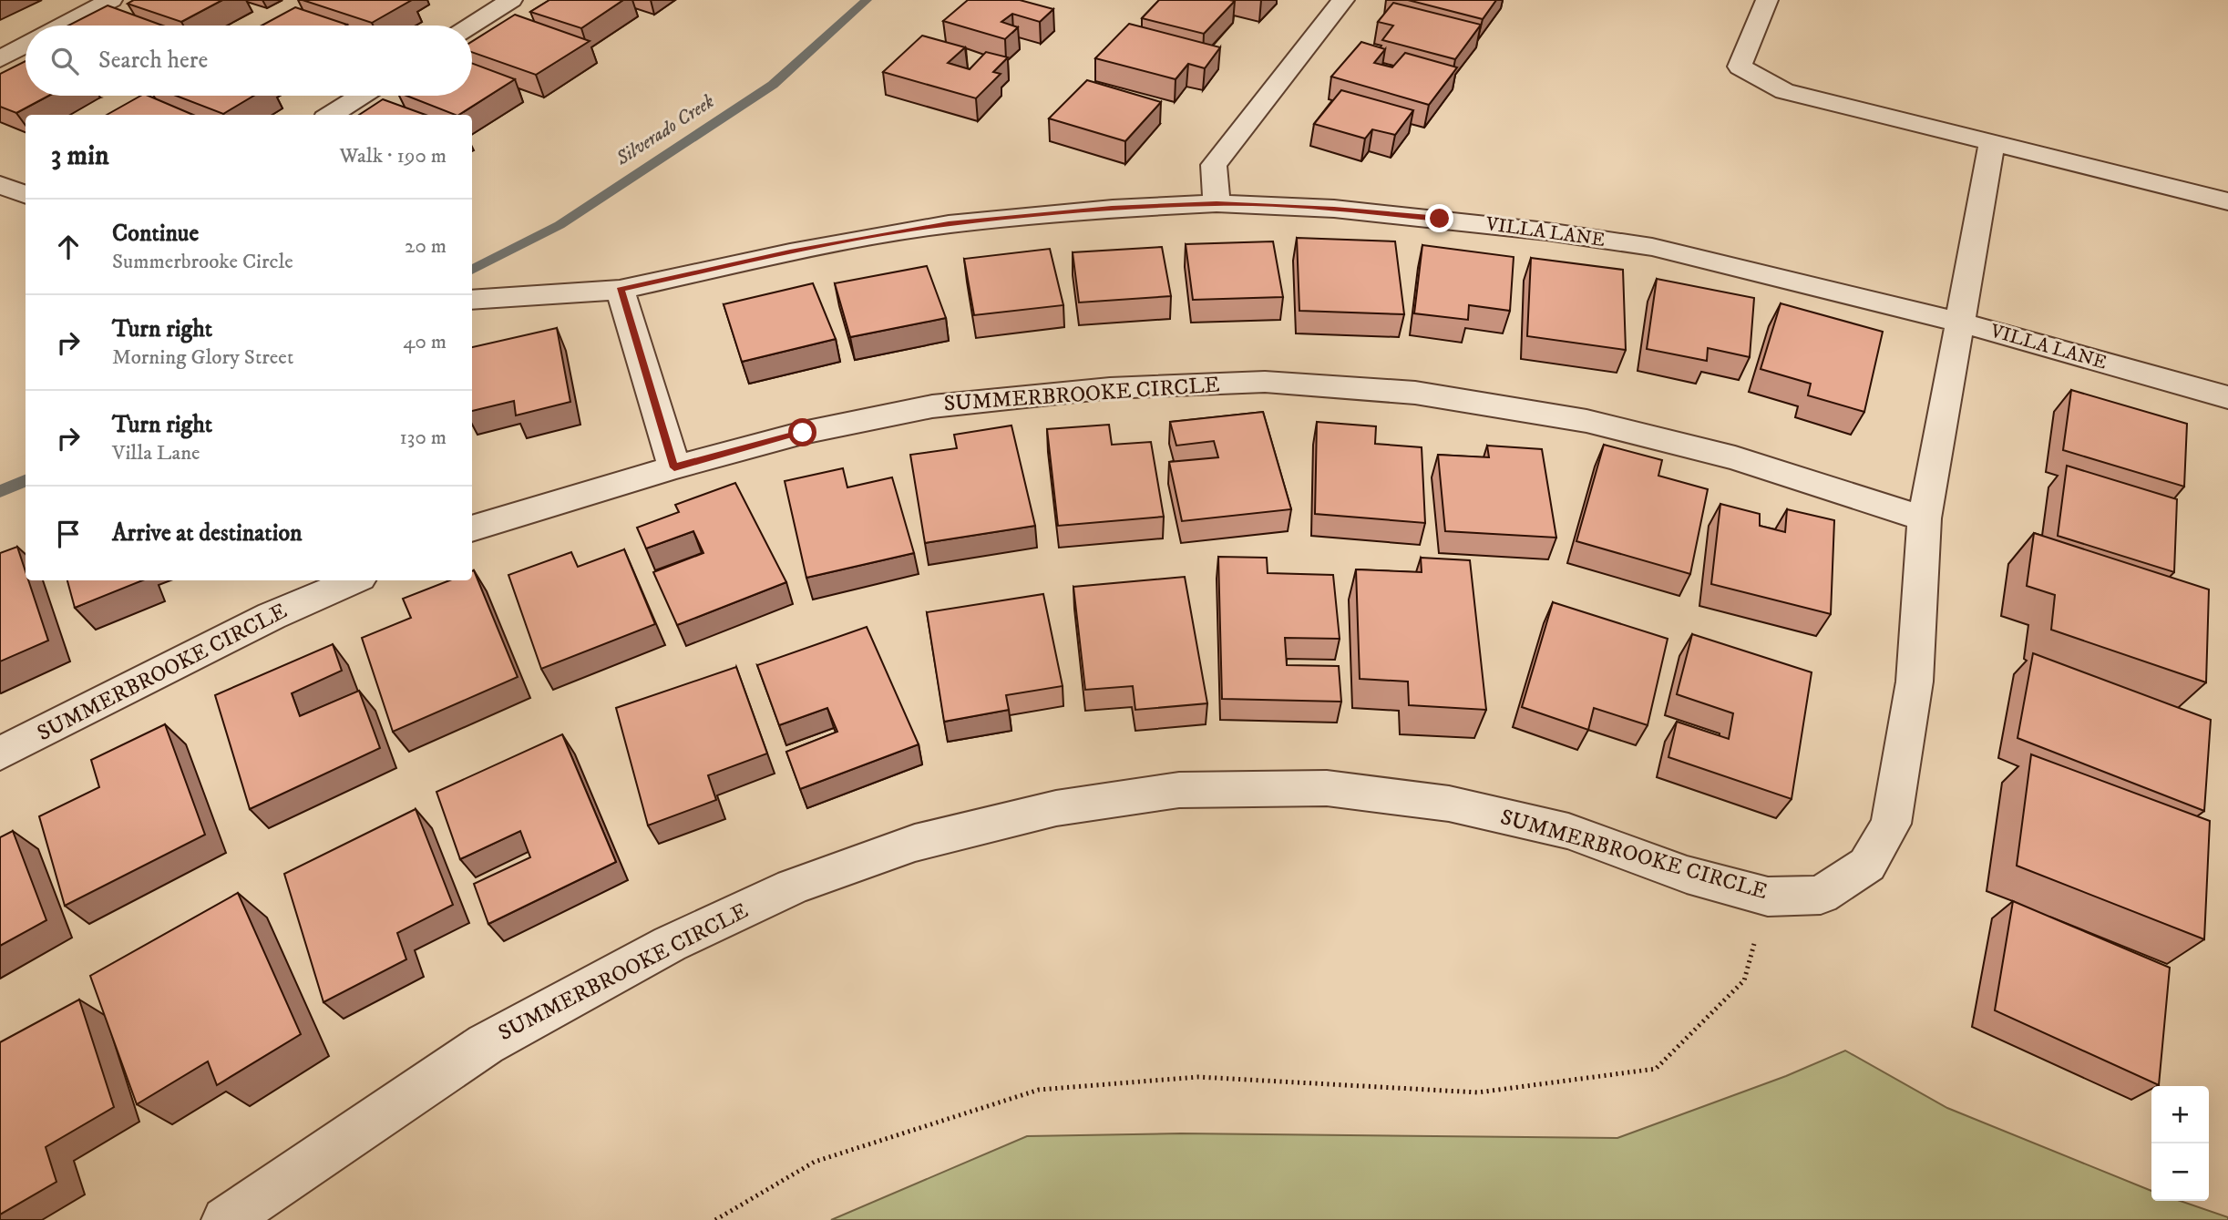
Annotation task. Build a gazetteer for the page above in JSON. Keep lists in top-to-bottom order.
{
  "streets": {
    "street": ["VILLA LANE", "SUMMERBROOKE CIRCLE"]
  },
  "crossings": [
    ["VILLA LANE", "SUMMERBROOKE CIRCLE"]
  ],
  "water": ["Silverado Creek"],
  "page": {
    "search": "Search here",
    "heading": ["3 min", "Walk · 190 m"],
    "list": [
      ["Continue", "Summerbrooke Circle", "20 m"],
      ["Turn right", "Morning Glory Street", "40 m"],
      ["Turn right", "Villa Lane", "130 m"],
      "Arrive at destination"
    ],
    "map_buttons": ["+", "−"]
  }
}
